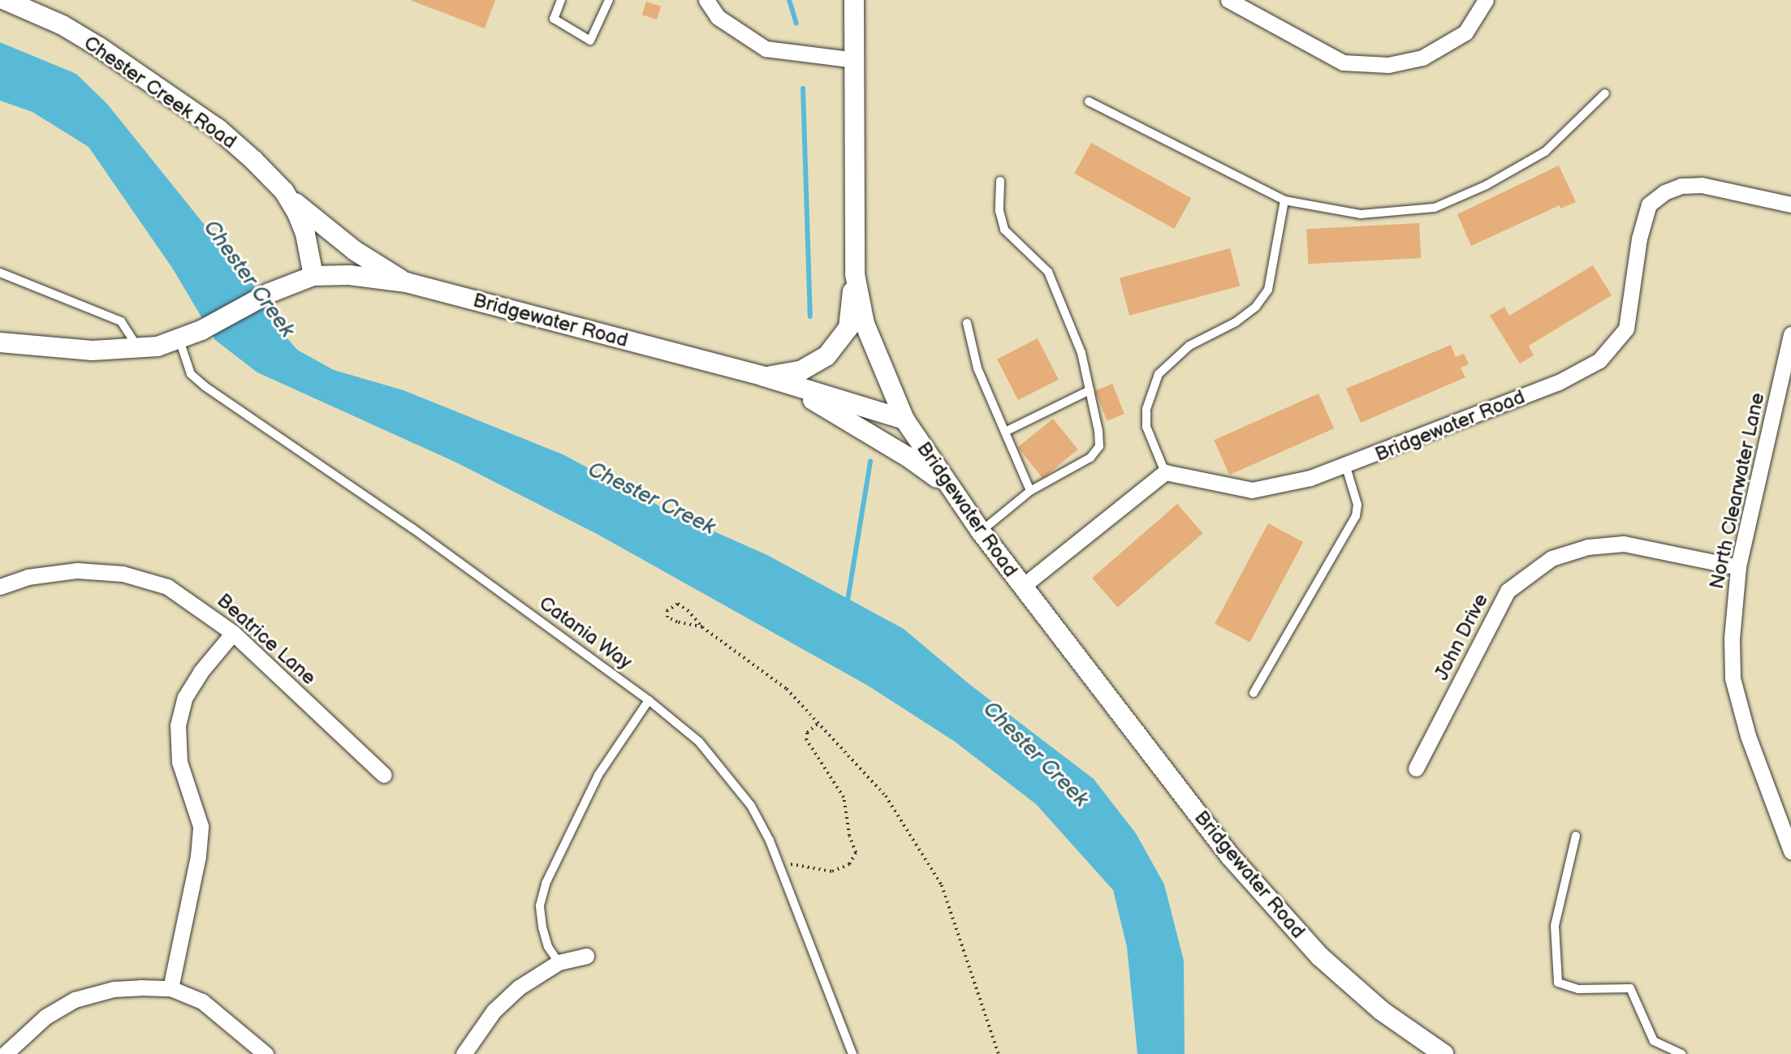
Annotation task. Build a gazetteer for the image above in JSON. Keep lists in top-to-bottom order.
{
  "streets": {
    "street": [
      "Chester Creek Road",
      "Bridgewater Road",
      "North Clearwater Lane",
      "John Drive",
      "Beatrice Lane"
    ],
    "lane": ["Catania Way"]
  },
  "crossings": [
    ["Chester Creek Road", "Bridgewater Road"],
    ["Bridgewater Road", "Catania Way"],
    ["North Clearwater Lane", "John Drive"]
  ],
  "water": ["Chester Creek"]
}
